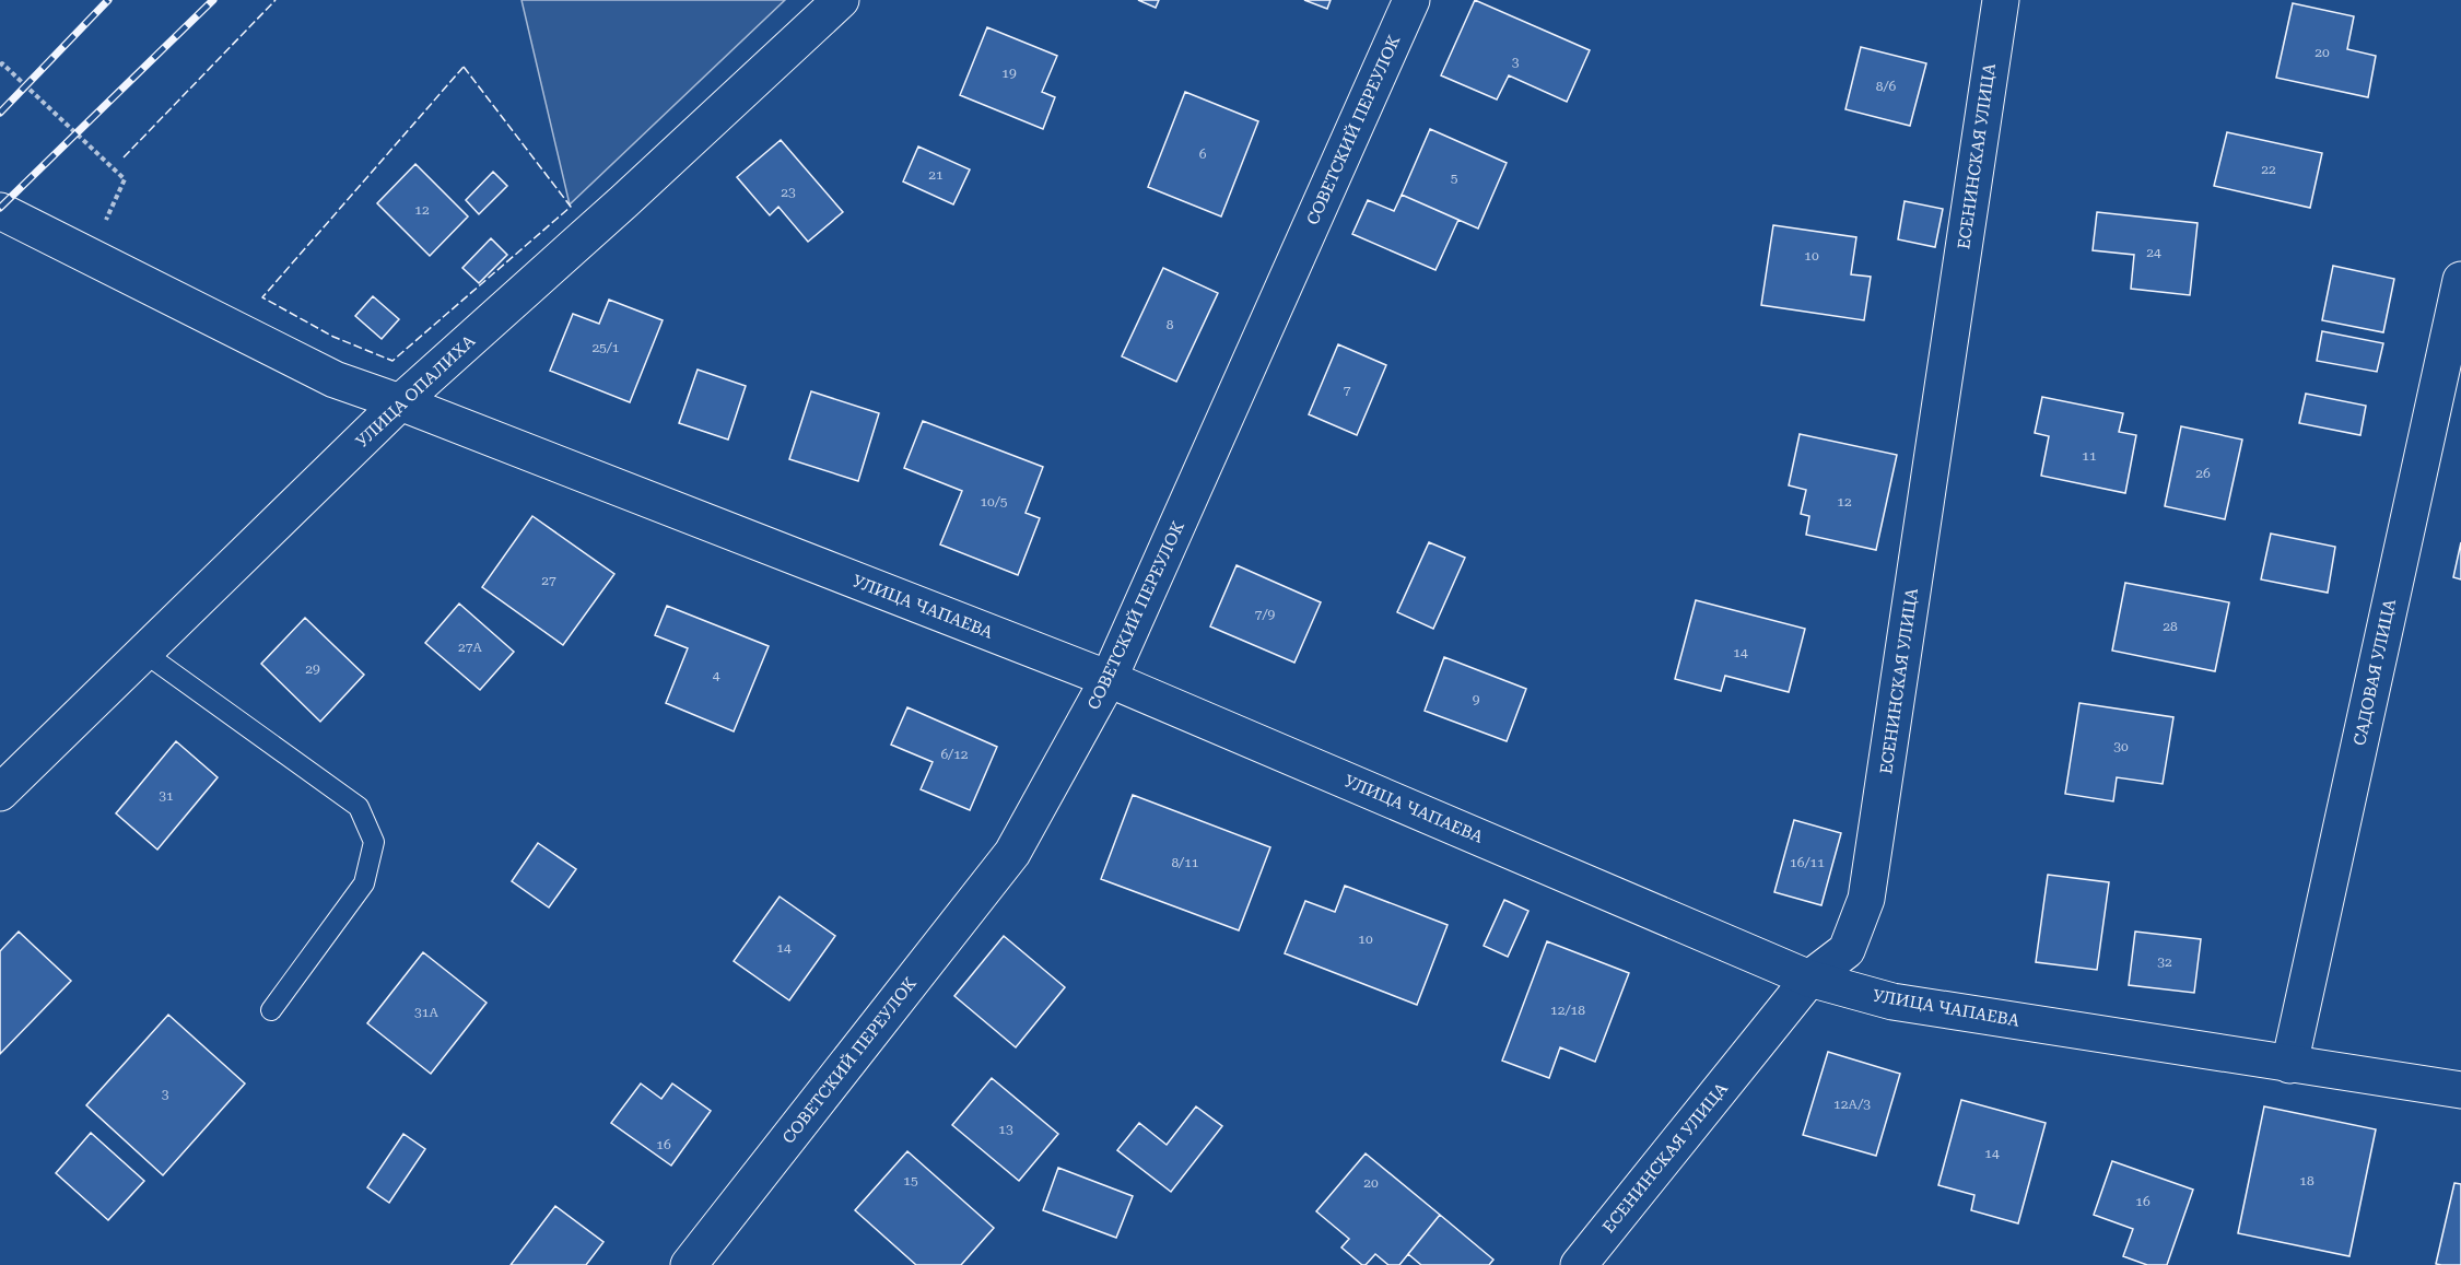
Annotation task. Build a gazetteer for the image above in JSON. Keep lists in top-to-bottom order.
{
  "streets": {
    "street": [
      "СОВЕТСКИЙ ПЕРЕУЛОК",
      "ЕСЕНИНСКАЯ УЛИЦА",
      "УЛИЦА ОПАЛИХА",
      "УЛИЦА ЧАПАЕВА",
      "САДОВАЯ УЛИЦА"
    ]
  },
  "crossings": [
    ["СОВЕТСКИЙ ПЕРЕУЛОК", "УЛИЦА ЧАПАЕВА"],
    ["ЕСЕНИНСКАЯ УЛИЦА", "УЛИЦА ЧАПАЕВА"],
    ["УЛИЦА ОПАЛИХА", "УЛИЦА ЧАПАЕВА"],
    ["УЛИЦА ЧАПАЕВА", "САДОВАЯ УЛИЦА"]
  ],
  "house_numbers": [
    "20",
    "3",
    "19",
    "8/6",
    "6",
    "22",
    "21",
    "5",
    "23",
    "12",
    "24",
    "10",
    "8",
    "25/1",
    "7",
    "11",
    "26",
    "10/5",
    "12",
    "27",
    "7/9",
    "28",
    "27А",
    "14",
    "29",
    "4",
    "9",
    "30",
    "6/12",
    "31",
    "8/11",
    "16/11",
    "10",
    "14",
    "32",
    "12/18",
    "31А",
    "3",
    "12А/3",
    "13",
    "16",
    "14",
    "15",
    "18",
    "20",
    "16"
  ]
}
